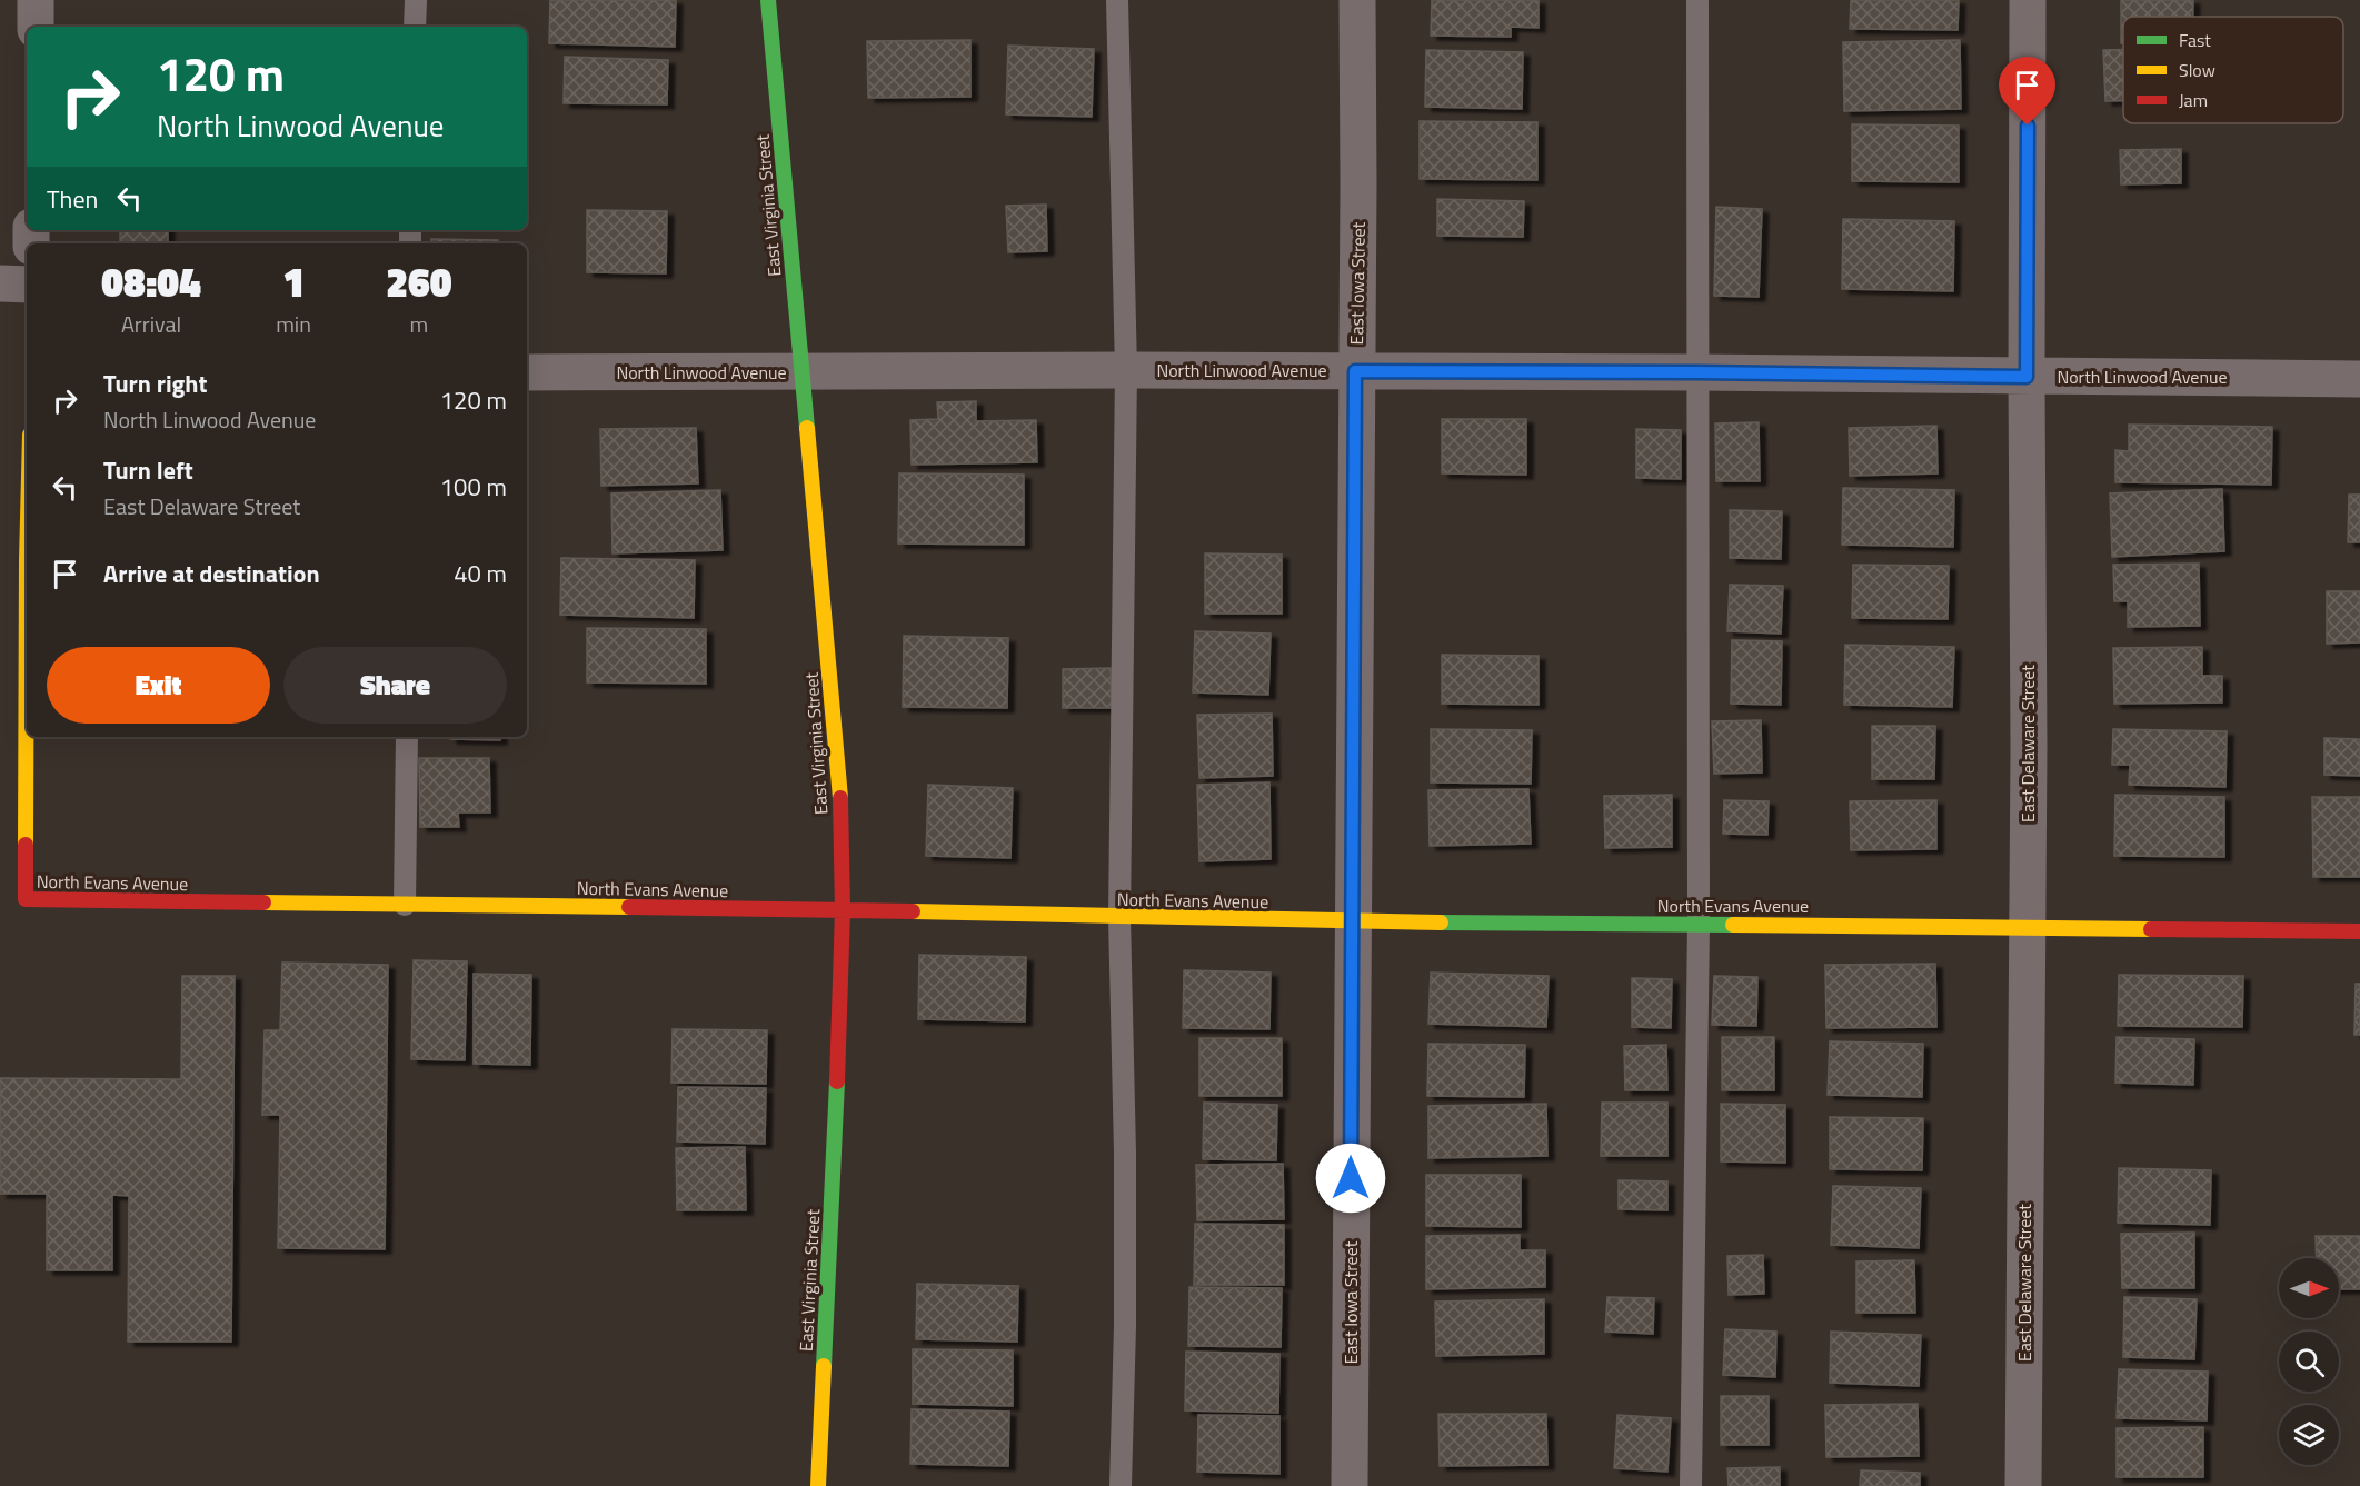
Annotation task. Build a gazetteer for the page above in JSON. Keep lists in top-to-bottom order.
{
  "streets": {
    "street": [
      "East Virginia Street",
      "East Iowa Street",
      "North Linwood Avenue",
      "East Delaware Street",
      "North Evans Avenue"
    ]
  },
  "crossings": [
    ["East Virginia Street", "North Linwood Avenue"],
    ["East Virginia Street", "North Evans Avenue"],
    ["East Iowa Street", "North Linwood Avenue"],
    ["East Iowa Street", "North Evans Avenue"],
    ["North Linwood Avenue", "East Delaware Street"],
    ["East Delaware Street", "North Evans Avenue"]
  ],
  "legend": ["Fast", "Slow", "Jam"],
  "north": "right",
  "page": {
    "turn": ["120 m", "North Linwood Avenue"],
    "then": "Then",
    "eta": [
      "08:04",
      "Arrival",
      "1",
      "min",
      "260",
      "m"
    ],
    "list": [
      {
        "name": "Turn right",
        "note": "North Linwood Avenue",
        "value": "120 m"
      },
      {
        "name": "Turn left",
        "note": "East Delaware Street",
        "value": "100 m"
      },
      {
        "name": "Arrive at destination",
        "value": "40 m"
      }
    ],
    "buttons": ["Exit", "Share"]
  }
}
